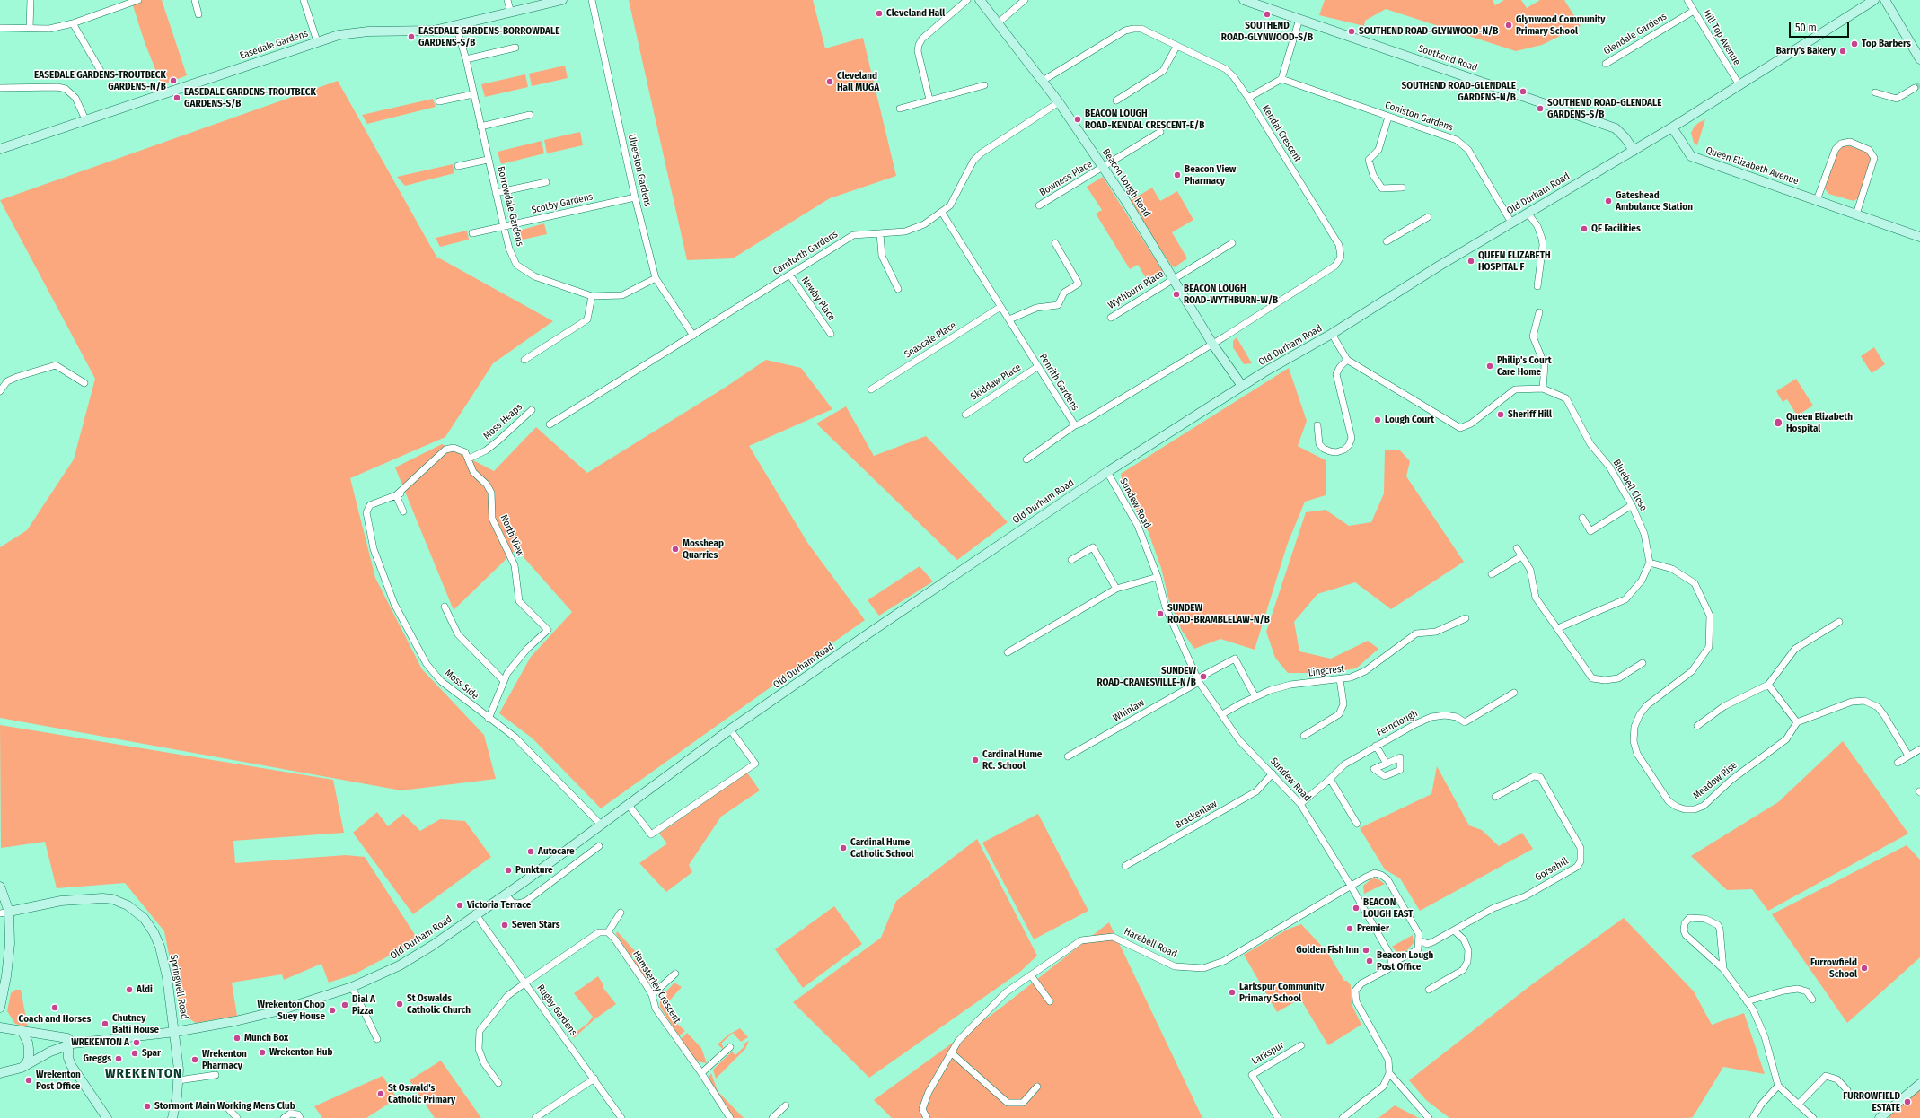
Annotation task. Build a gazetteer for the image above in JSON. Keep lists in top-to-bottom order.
{
  "streets": {
    "main road": [
      "Easedale Gardens",
      "Southend Road",
      "Queen Elizabeth Avenue",
      "Beacon Lough Road",
      "Old Durham Road",
      "Springwell Road"
    ],
    "street": [
      "Glendale Gardens",
      "Hill Top Avenue",
      "Coniston Gardens",
      "Kendal Crescent",
      "Ulverston Gardens",
      "Bowness Place",
      "Scotby Gardens",
      "Borrowdale Gardens",
      "Carnforth Gardens",
      "Wythburn Place",
      "Newby Place",
      "Seascale Place",
      "Skiddaw Place",
      "Penrith Gardens",
      "Moss Heaps",
      "Bluebell Close",
      "Sundew Road",
      "North View",
      "Lingcrest",
      "Moss Side",
      "Whinlaw",
      "Fernclough",
      "Meadow Rise",
      "Brackenlaw",
      "Gorsehill",
      "Harebell Road",
      "Hamsterley Crescent",
      "Rugby Gardens",
      "Larkspur"
    ]
  },
  "crossings": [
    ["Glendale Gardens", "Hill Top Avenue"],
    ["Hill Top Avenue", "Old Durham Road"],
    ["Easedale Gardens", "Borrowdale Gardens"],
    ["Southend Road", "Old Durham Road"],
    ["Coniston Gardens", "Old Durham Road"],
    ["Kendal Crescent", "Beacon Lough Road"],
    ["Kendal Crescent", "Penrith Gardens"],
    ["Queen Elizabeth Avenue", "Old Durham Road"],
    ["Ulverston Gardens", "Scotby Gardens"],
    ["Ulverston Gardens", "Borrowdale Gardens"],
    ["Ulverston Gardens", "Carnforth Gardens"],
    ["Bowness Place", "Beacon Lough Road"],
    ["Beacon Lough Road", "Old Durham Road"],
    ["Beacon Lough Road", "Carnforth Gardens"],
    ["Beacon Lough Road", "Wythburn Place"],
    ["Beacon Lough Road", "Penrith Gardens"],
    ["Old Durham Road", "Bluebell Close"],
    ["Old Durham Road", "Sundew Road"],
    ["Old Durham Road", "Moss Side"],
    ["Old Durham Road", "Springwell Road"],
    ["Old Durham Road", "Rugby Gardens"],
    ["Scotby Gardens", "Borrowdale Gardens"],
    ["Carnforth Gardens", "Newby Place"],
    ["Carnforth Gardens", "Penrith Gardens"],
    ["Seascale Place", "Penrith Gardens"],
    ["Skiddaw Place", "Penrith Gardens"],
    ["Moss Heaps", "North View"],
    ["Bluebell Close", "Meadow Rise"],
    ["Sundew Road", "Lingcrest"],
    ["Sundew Road", "Whinlaw"],
    ["Sundew Road", "Fernclough"],
    ["Sundew Road", "Brackenlaw"],
    ["Sundew Road", "Harebell Road"],
    ["North View", "Moss Side"],
    ["Lingcrest", "Whinlaw"],
    ["Gorsehill", "Harebell Road"]
  ],
  "districts": ["WREKENTON"],
  "places": [
    "Cleveland Hall",
    "SOUTHEND ROAD-GLYNWOOD-S/B",
    "Glynwood Community Primary School",
    "SOUTHEND ROAD-GLYNWOOD-N/B",
    "EASEDALE GARDENS-BORROWDALE GARDENS-S/B",
    "Top Barbers",
    "Barry's Bakery",
    "EASEDALE GARDENS-TROUTBECK GARDENS-N/B",
    "Cleveland Hall MUGA",
    "SOUTHEND ROAD-GLENDALE GARDENS-N/B",
    "EASEDALE GARDENS-TROUTBECK GARDENS-S/B",
    "SOUTHEND ROAD-GLENDALE GARDENS-S/B",
    "BEACON LOUGH ROAD-KENDAL CRESCENT-E/B",
    "Beacon View Pharmacy",
    "Gateshead Ambulance Station",
    "QE Facilities",
    "QUEEN ELIZABETH HOSPITAL F",
    "BEACON LOUGH ROAD-WYTHBURN-W/B",
    "Philip's Court Care Home",
    "Sheriff Hill",
    "Lough Court",
    "Queen Elizabeth Hospital",
    "Mossheap Quarries",
    "SUNDEW ROAD-BRAMBLELAW-N/B",
    "SUNDEW ROAD-CRANESVILLE-N/B",
    "Cardinal Hume RC. School",
    "Cardinal Hume Catholic School",
    "Autocare",
    "Punkture",
    "Victoria Terrace",
    "BEACON LOUGH EAST",
    "Seven Stars",
    "Premier",
    "Golden Fish Inn",
    "Beacon Lough Post Office",
    "Furrowfield School",
    "Aldi",
    "Larkspur Community Primary School",
    "St Oswalds Catholic Church",
    "Dial A Pizza",
    "Coach and Horses",
    "Wrekenton Chop Suey House",
    "Chutney Balti House",
    "Munch Box",
    "WREKENTON A",
    "Wrekenton Hub",
    "Spar",
    "Greggs",
    "Wrekenton Pharmacy",
    "Wrekenton Post Office",
    "St Oswald's Catholic Primary",
    "FURROWFIELD ESTATE",
    "Stormont Main Working Mens Club"
  ],
  "scale_bar": "50 m"
}
